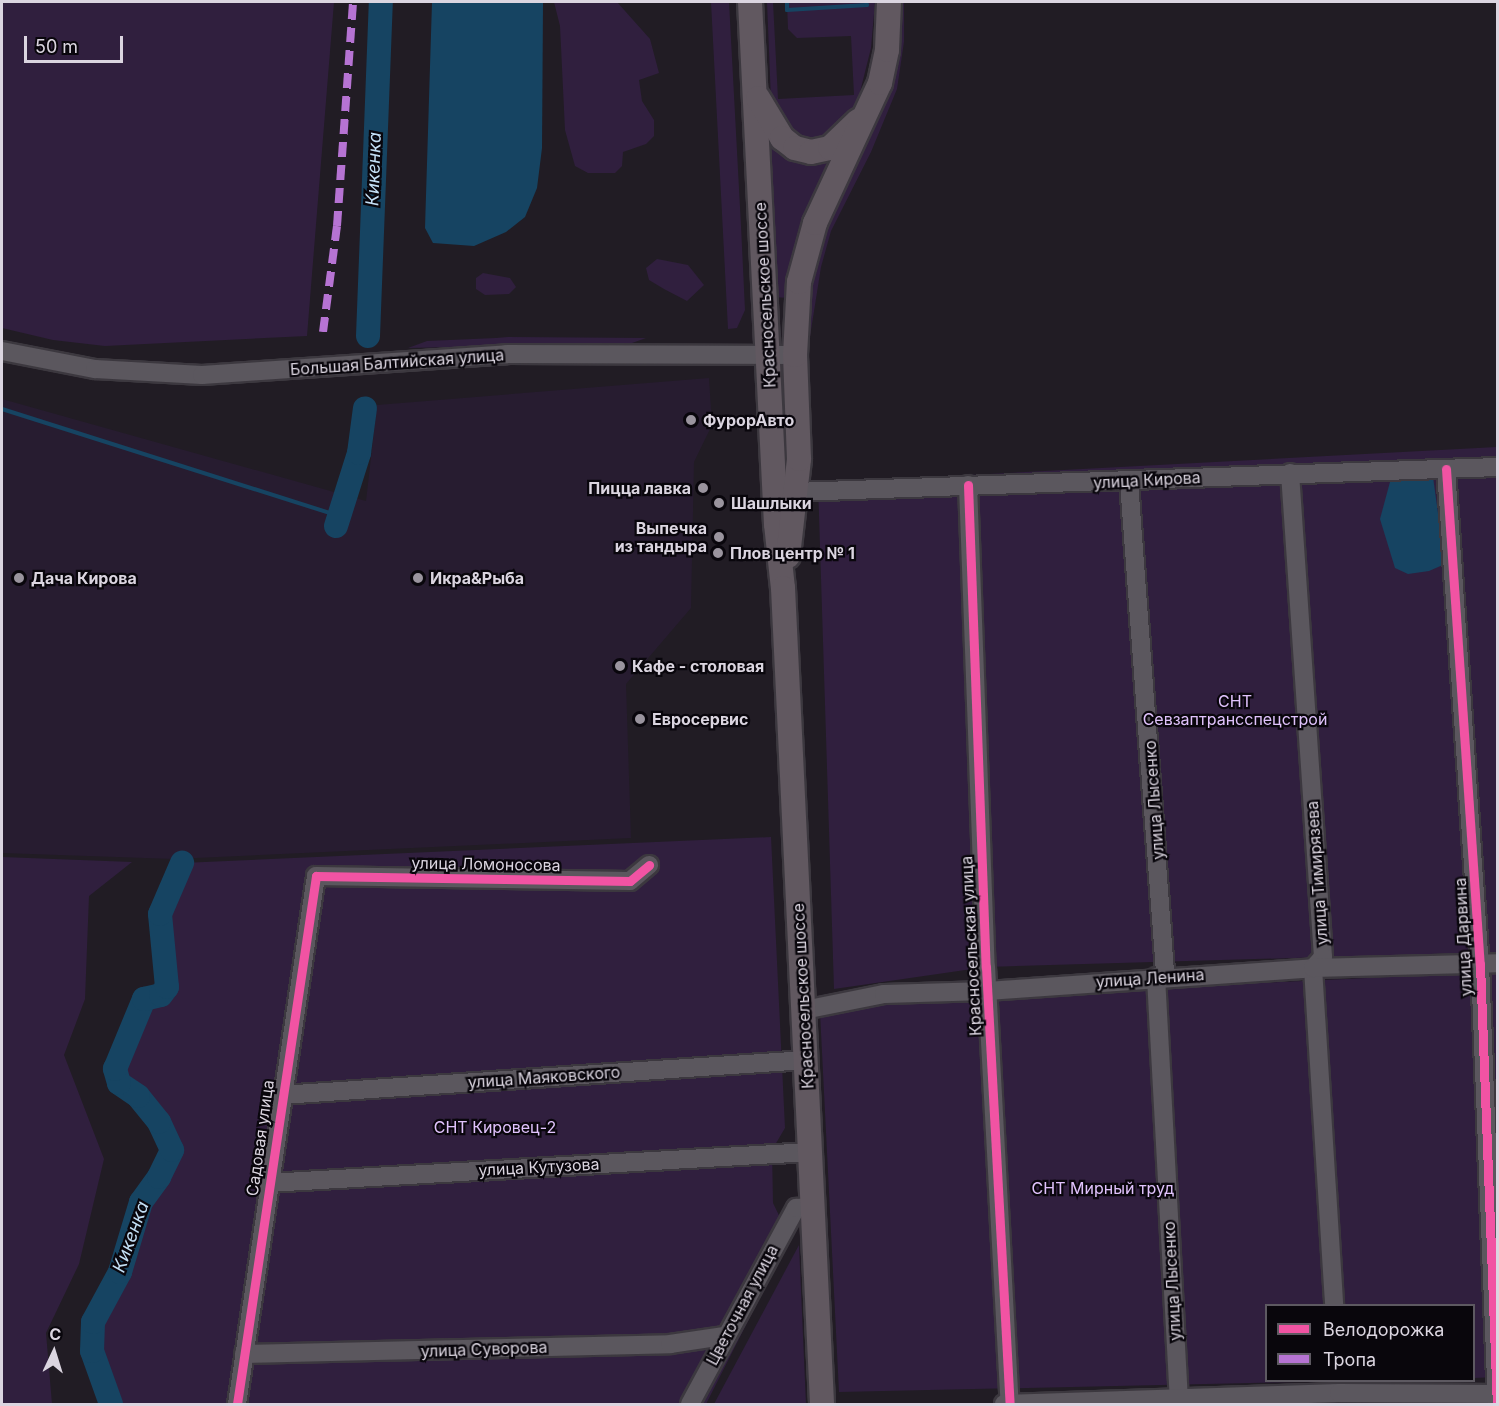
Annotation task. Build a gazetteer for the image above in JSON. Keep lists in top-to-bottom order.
{
  "streets": {
    "main road": ["Красносельское шоссе"],
    "street": [
      "Большая Балтийская улица",
      "улица Кирова",
      "улица Лысенко",
      "улица Ломоносова",
      "улица Тимирязева",
      "улица Дарвина",
      "Красносельская улица",
      "улица Ленина",
      "улица Маяковского",
      "Садовая улица",
      "улица Кутузова",
      "Цветочная улица",
      "улица Суворова"
    ]
  },
  "crossings": [
    ["Красносельское шоссе", "Большая Балтийская улица"],
    ["Красносельское шоссе", "улица Кирова"],
    ["Красносельское шоссе", "улица Ленина"],
    ["Красносельское шоссе", "улица Маяковского"],
    ["Красносельское шоссе", "улица Кутузова"],
    ["Красносельское шоссе", "Цветочная улица"],
    ["улица Кирова", "улица Лысенко"],
    ["улица Кирова", "улица Тимирязева"],
    ["улица Кирова", "улица Дарвина"],
    ["улица Кирова", "Красносельская улица"],
    ["улица Лысенко", "улица Ленина"],
    ["улица Ломоносова", "Садовая улица"],
    ["улица Тимирязева", "улица Ленина"],
    ["улица Дарвина", "улица Ленина"],
    ["Красносельская улица", "улица Ленина"],
    ["улица Маяковского", "Садовая улица"],
    ["Садовая улица", "улица Кутузова"],
    ["Садовая улица", "улица Суворова"],
    ["Цветочная улица", "улица Суворова"]
  ],
  "water": ["Кикенка"],
  "parks": ["СНТ Севзаптрансспецстрой", "СНТ Кировец-2", "СНТ Мирный труд"],
  "places": [
    "ФурорАвто",
    "Пицца лавка",
    "Шашлыки",
    "Выпечка из тандыра",
    "Плов центр № 1",
    "Дача Кирова",
    "Икра&Рыба",
    "Кафе - столовая",
    "Евросервис"
  ],
  "legend": ["Велодорожка", "Тропа"],
  "scale_bar": "50 m",
  "north": "top"
}
